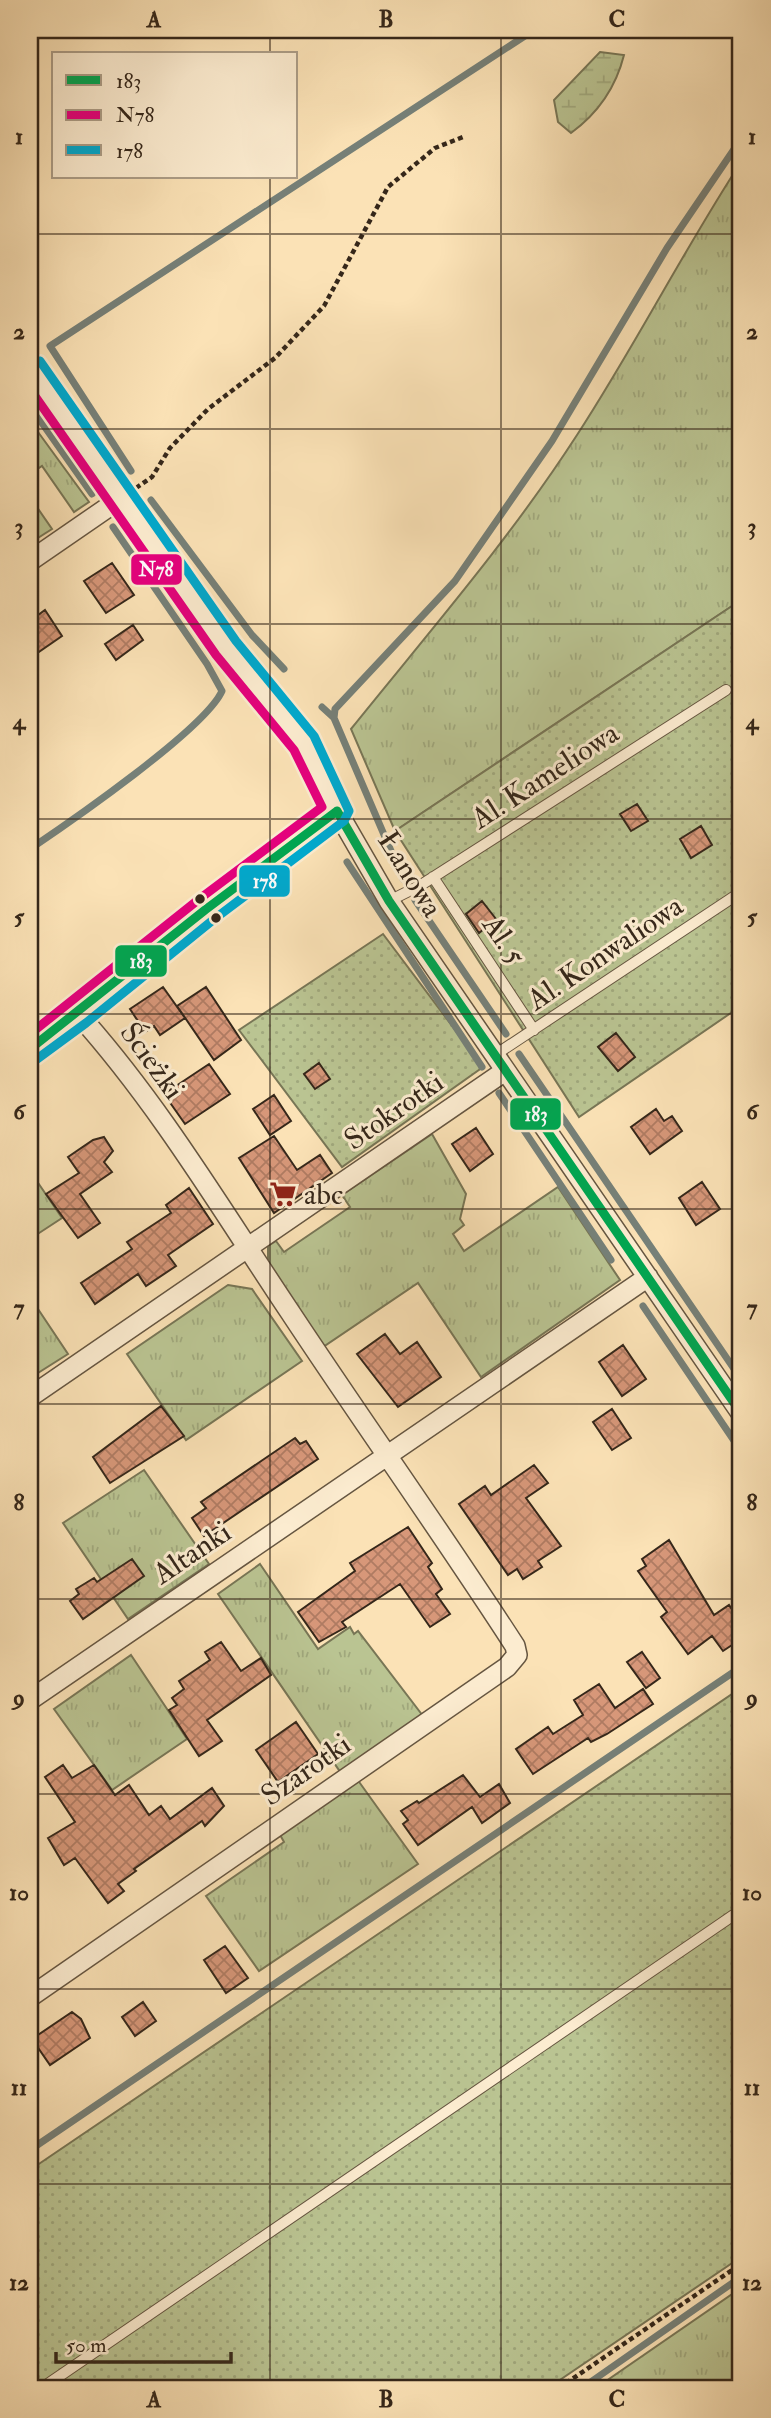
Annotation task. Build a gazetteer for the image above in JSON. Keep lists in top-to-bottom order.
{
  "streets": {
    "street": [
      "Łanowa",
      "Ścieżki",
      "Stokrotki",
      "Altanki",
      "Szarotki"
    ],
    "lane": ["Al. Kameliowa", "Al. 5", "Al. Konwaliowa"]
  },
  "crossings": [
    ["Al. Kameliowa", "Łanowa"],
    ["Al. Kameliowa", "Al. 5"],
    ["Łanowa", "Al. Konwaliowa"],
    ["Łanowa", "Ścieżki"],
    ["Łanowa", "Stokrotki"],
    ["Łanowa", "Altanki"],
    ["Al. 5", "Al. Konwaliowa"],
    ["Al. Konwaliowa", "Stokrotki"],
    ["Ścieżki", "Stokrotki"],
    ["Altanki", "Szarotki"]
  ],
  "places": {
    "supermarket": ["abc"]
  },
  "lines": ["transit line 178", "transit line N78", "transit line 183"],
  "legend": ["183", "N78", "178"],
  "scale_bar": "50 m",
  "grid": {
    "columns": ["A", "B", "C"],
    "rows": [
      "1",
      "2",
      "3",
      "4",
      "5",
      "6",
      "7",
      "8",
      "9",
      "10",
      "11",
      "12"
    ]
  }
}
